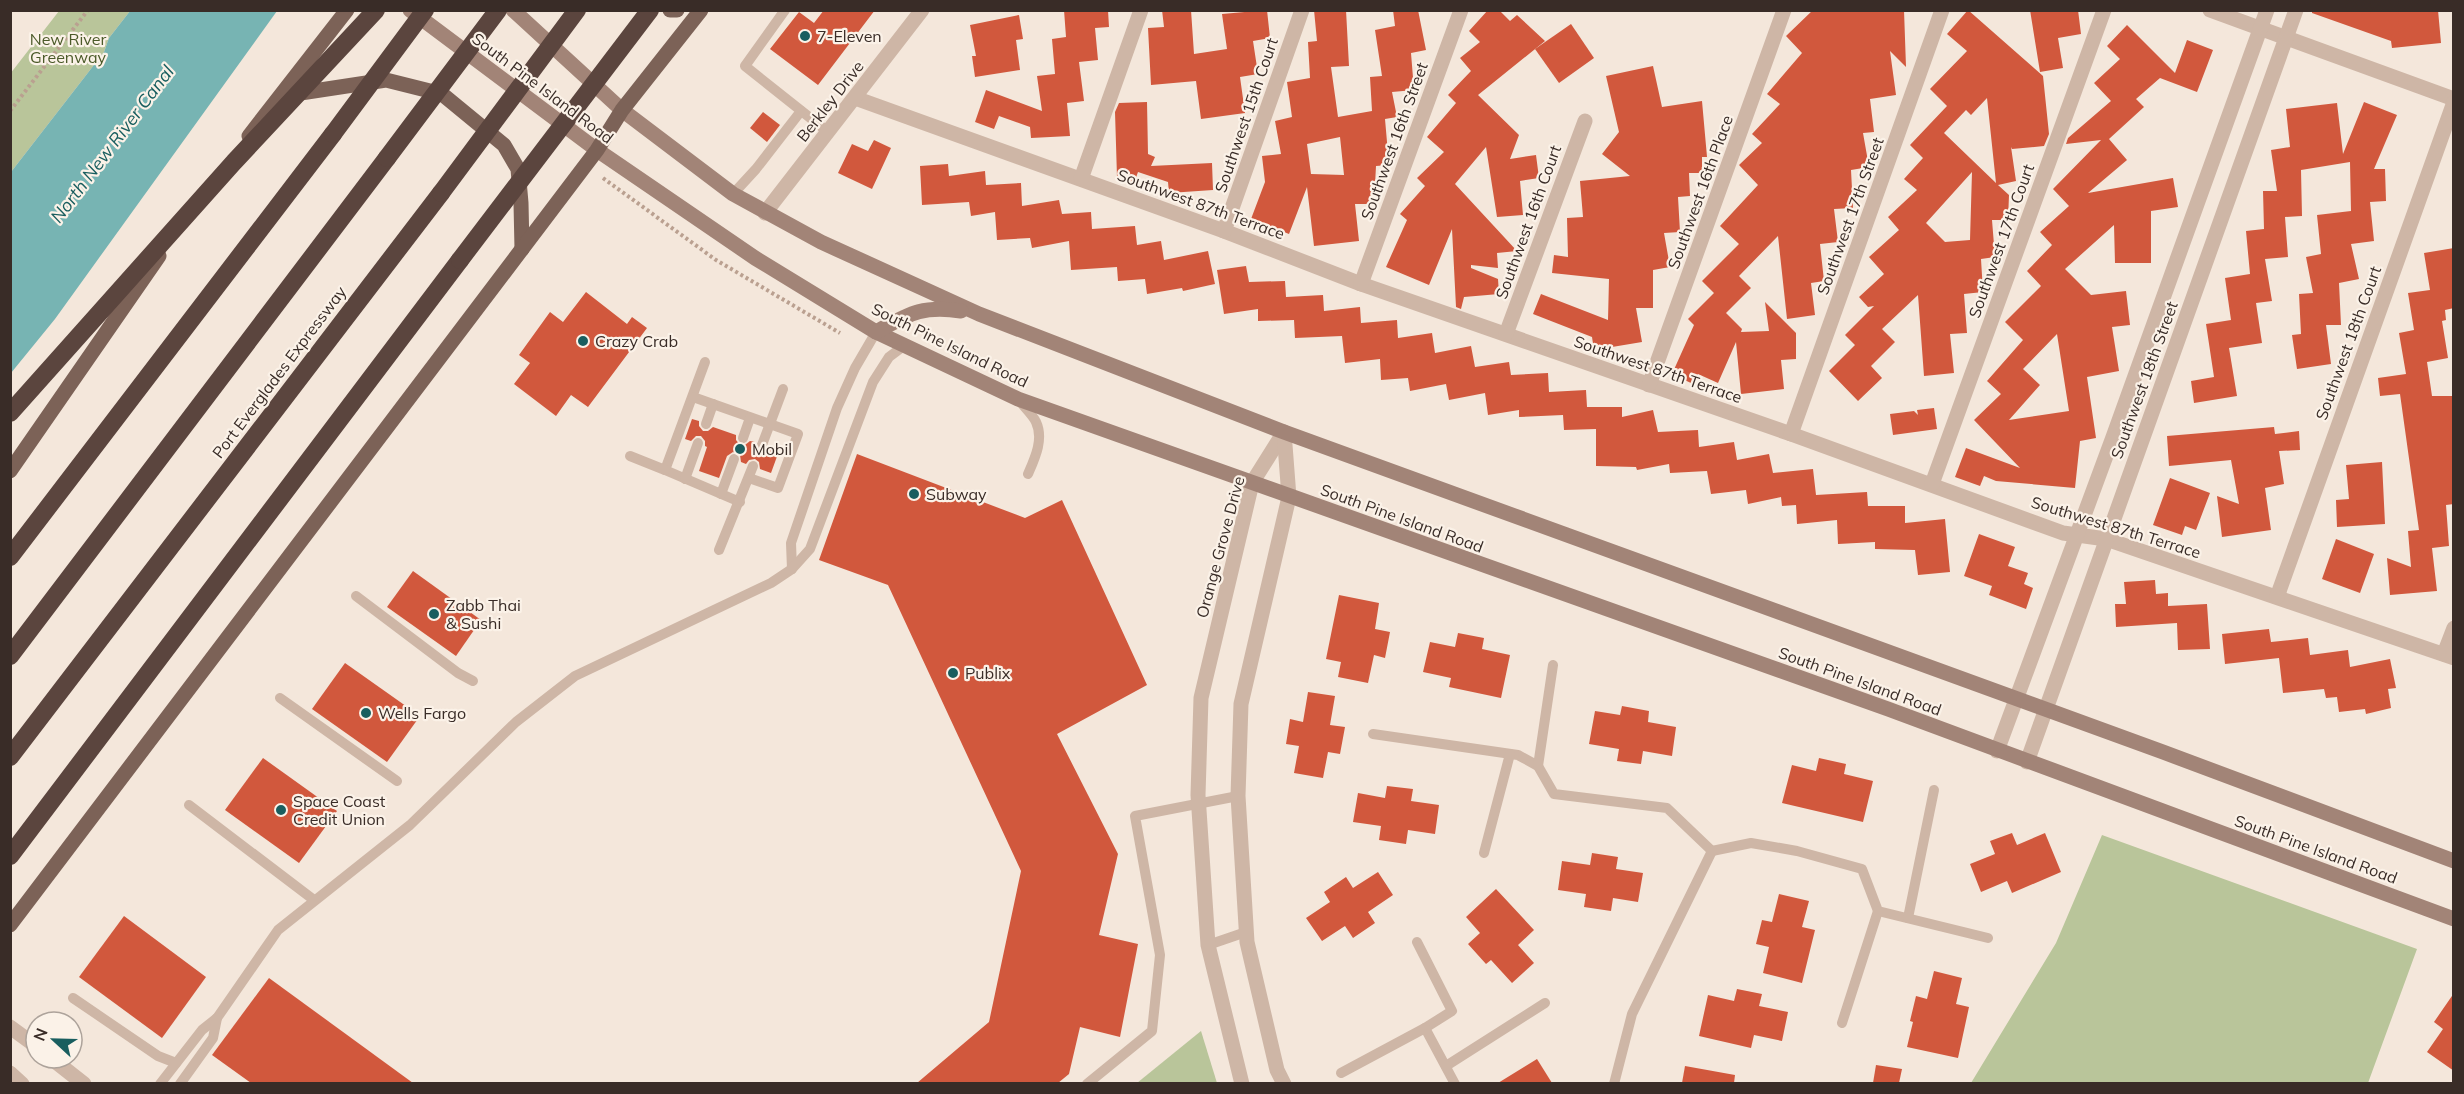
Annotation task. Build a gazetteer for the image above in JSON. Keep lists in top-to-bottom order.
{
  "streets": {
    "highway": ["Port Everglades Expressway"],
    "main road": ["South Pine Island Road"],
    "street": [
      "Berkley Drive",
      "Southwest 15th Court",
      "Southwest 16th Street",
      "Southwest 16th Place",
      "Southwest 87th Terrace",
      "Southwest 17th Street",
      "Southwest 16th Court",
      "Southwest 17th Court",
      "Southwest 18th Court",
      "Southwest 18th Street",
      "Orange Grove Drive"
    ]
  },
  "crossings": [
    ["South Pine Island Road", "Berkley Drive"],
    ["South Pine Island Road", "Southwest 18th Street"],
    ["South Pine Island Road", "Orange Grove Drive"],
    ["Berkley Drive", "Southwest 87th Terrace"],
    ["Southwest 15th Court", "Southwest 87th Terrace"],
    ["Southwest 16th Street", "Southwest 87th Terrace"],
    ["Southwest 16th Place", "Southwest 87th Terrace"],
    ["Southwest 87th Terrace", "Southwest 17th Street"],
    ["Southwest 87th Terrace", "Southwest 16th Court"],
    ["Southwest 87th Terrace", "Southwest 17th Court"],
    ["Southwest 87th Terrace", "Southwest 18th Court"],
    ["Southwest 87th Terrace", "Southwest 18th Street"]
  ],
  "water": ["North New River Canal"],
  "parks": ["New River Greenway"],
  "places": [
    "7-Eleven",
    "Crazy Crab",
    "Mobil",
    "Subway",
    "Zabb Thai & Sushi",
    "Publix",
    "Wells Fargo",
    "Space Coast Credit Union"
  ],
  "north": "left"
}
